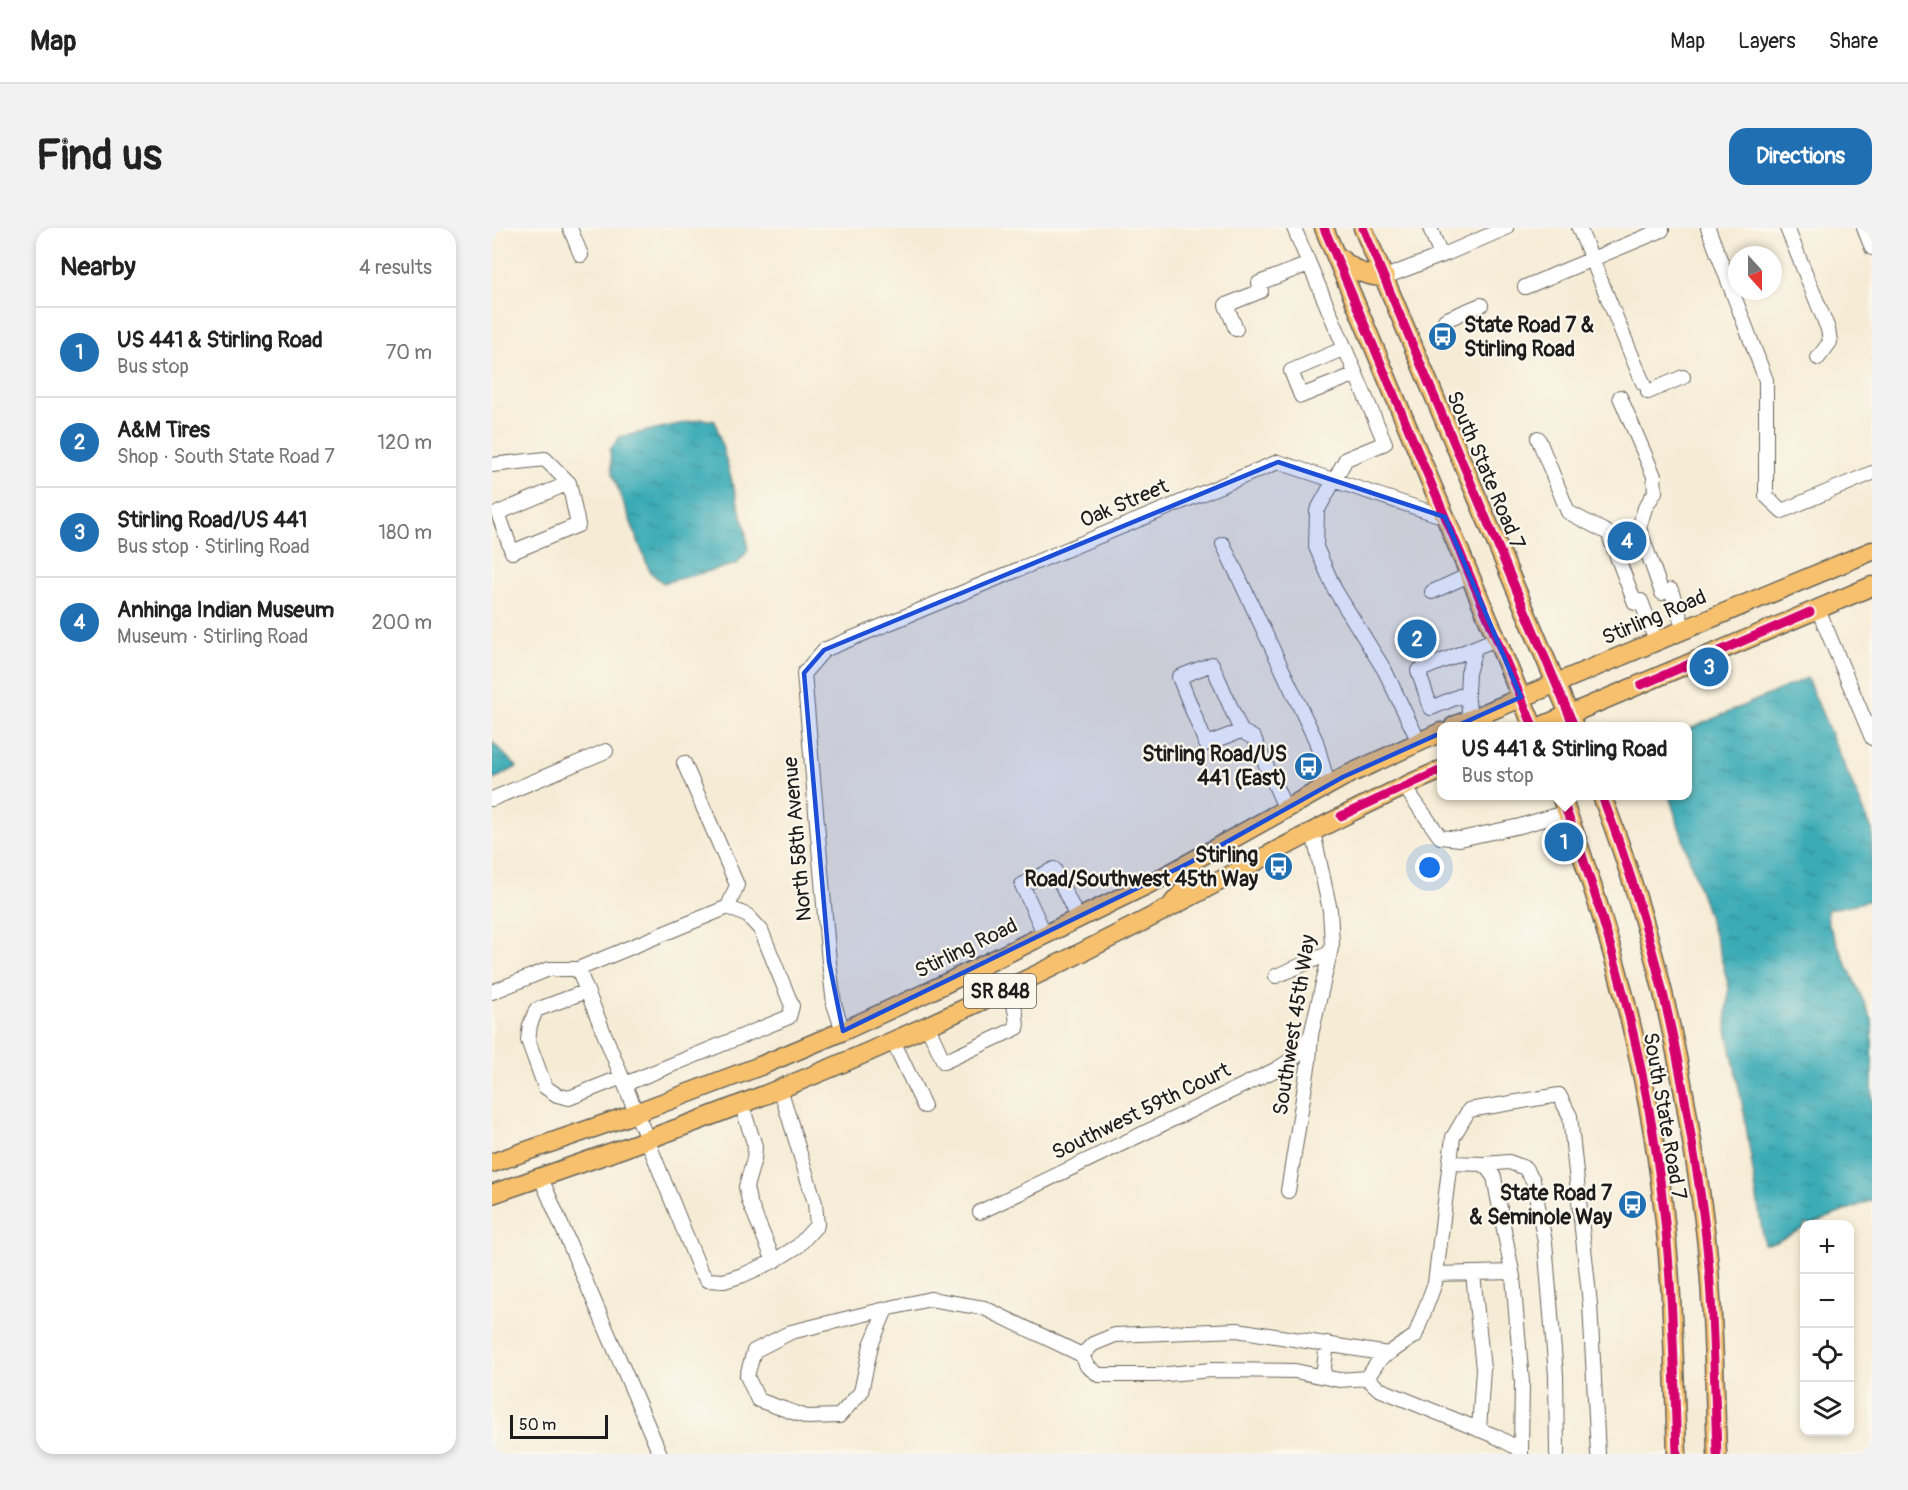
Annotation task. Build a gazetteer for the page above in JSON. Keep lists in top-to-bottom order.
{
  "streets": {
    "main road": ["South State Road 7", "Stirling Road", "SR 848"],
    "street": [
      "Oak Street",
      "North 58th Avenue",
      "Southwest 45th Way",
      "Southwest 59th Court"
    ]
  },
  "crossings": [
    ["South State Road 7", "Stirling Road"],
    ["Oak Street", "North 58th Avenue"],
    ["Stirling Road", "North 58th Avenue"],
    ["SR 848", "Southwest 45th Way"],
    ["Southwest 45th Way", "Southwest 59th Court"]
  ],
  "places": {
    "bus stop": [
      "State Road 7 & Stirling Road",
      "Stirling Road/US 441 (East)",
      "Stirling Road/Southwest 45th Way",
      "State Road 7 & Seminole Way"
    ]
  },
  "scale_bar": "50 m",
  "north": "bottom",
  "page": {
    "header": "Map",
    "nav": ["Map", "Layers", "Share"],
    "buttons": "Directions",
    "title": "Find us",
    "heading": ["Nearby", "4 results"],
    "list": [
      {
        "mark": "1",
        "name": "US 441 & Stirling Road",
        "note": "Bus stop",
        "value": "70 m"
      },
      {
        "mark": "2",
        "name": "A&M Tires",
        "note": "Shop · South State Road 7",
        "value": "120 m"
      },
      {
        "mark": "3",
        "name": "Stirling Road/US 441",
        "note": "Bus stop · Stirling Road",
        "value": "180 m"
      },
      {
        "mark": "4",
        "name": "Anhinga Indian Museum",
        "note": "Museum · Stirling Road",
        "value": "200 m"
      }
    ],
    "pins": [
      "4",
      "2",
      "3",
      "1"
    ],
    "popup": ["US 441 & Stirling Road", "Bus stop"],
    "map_buttons": ["+", "−"],
    "scale": "50 m"
  }
}
